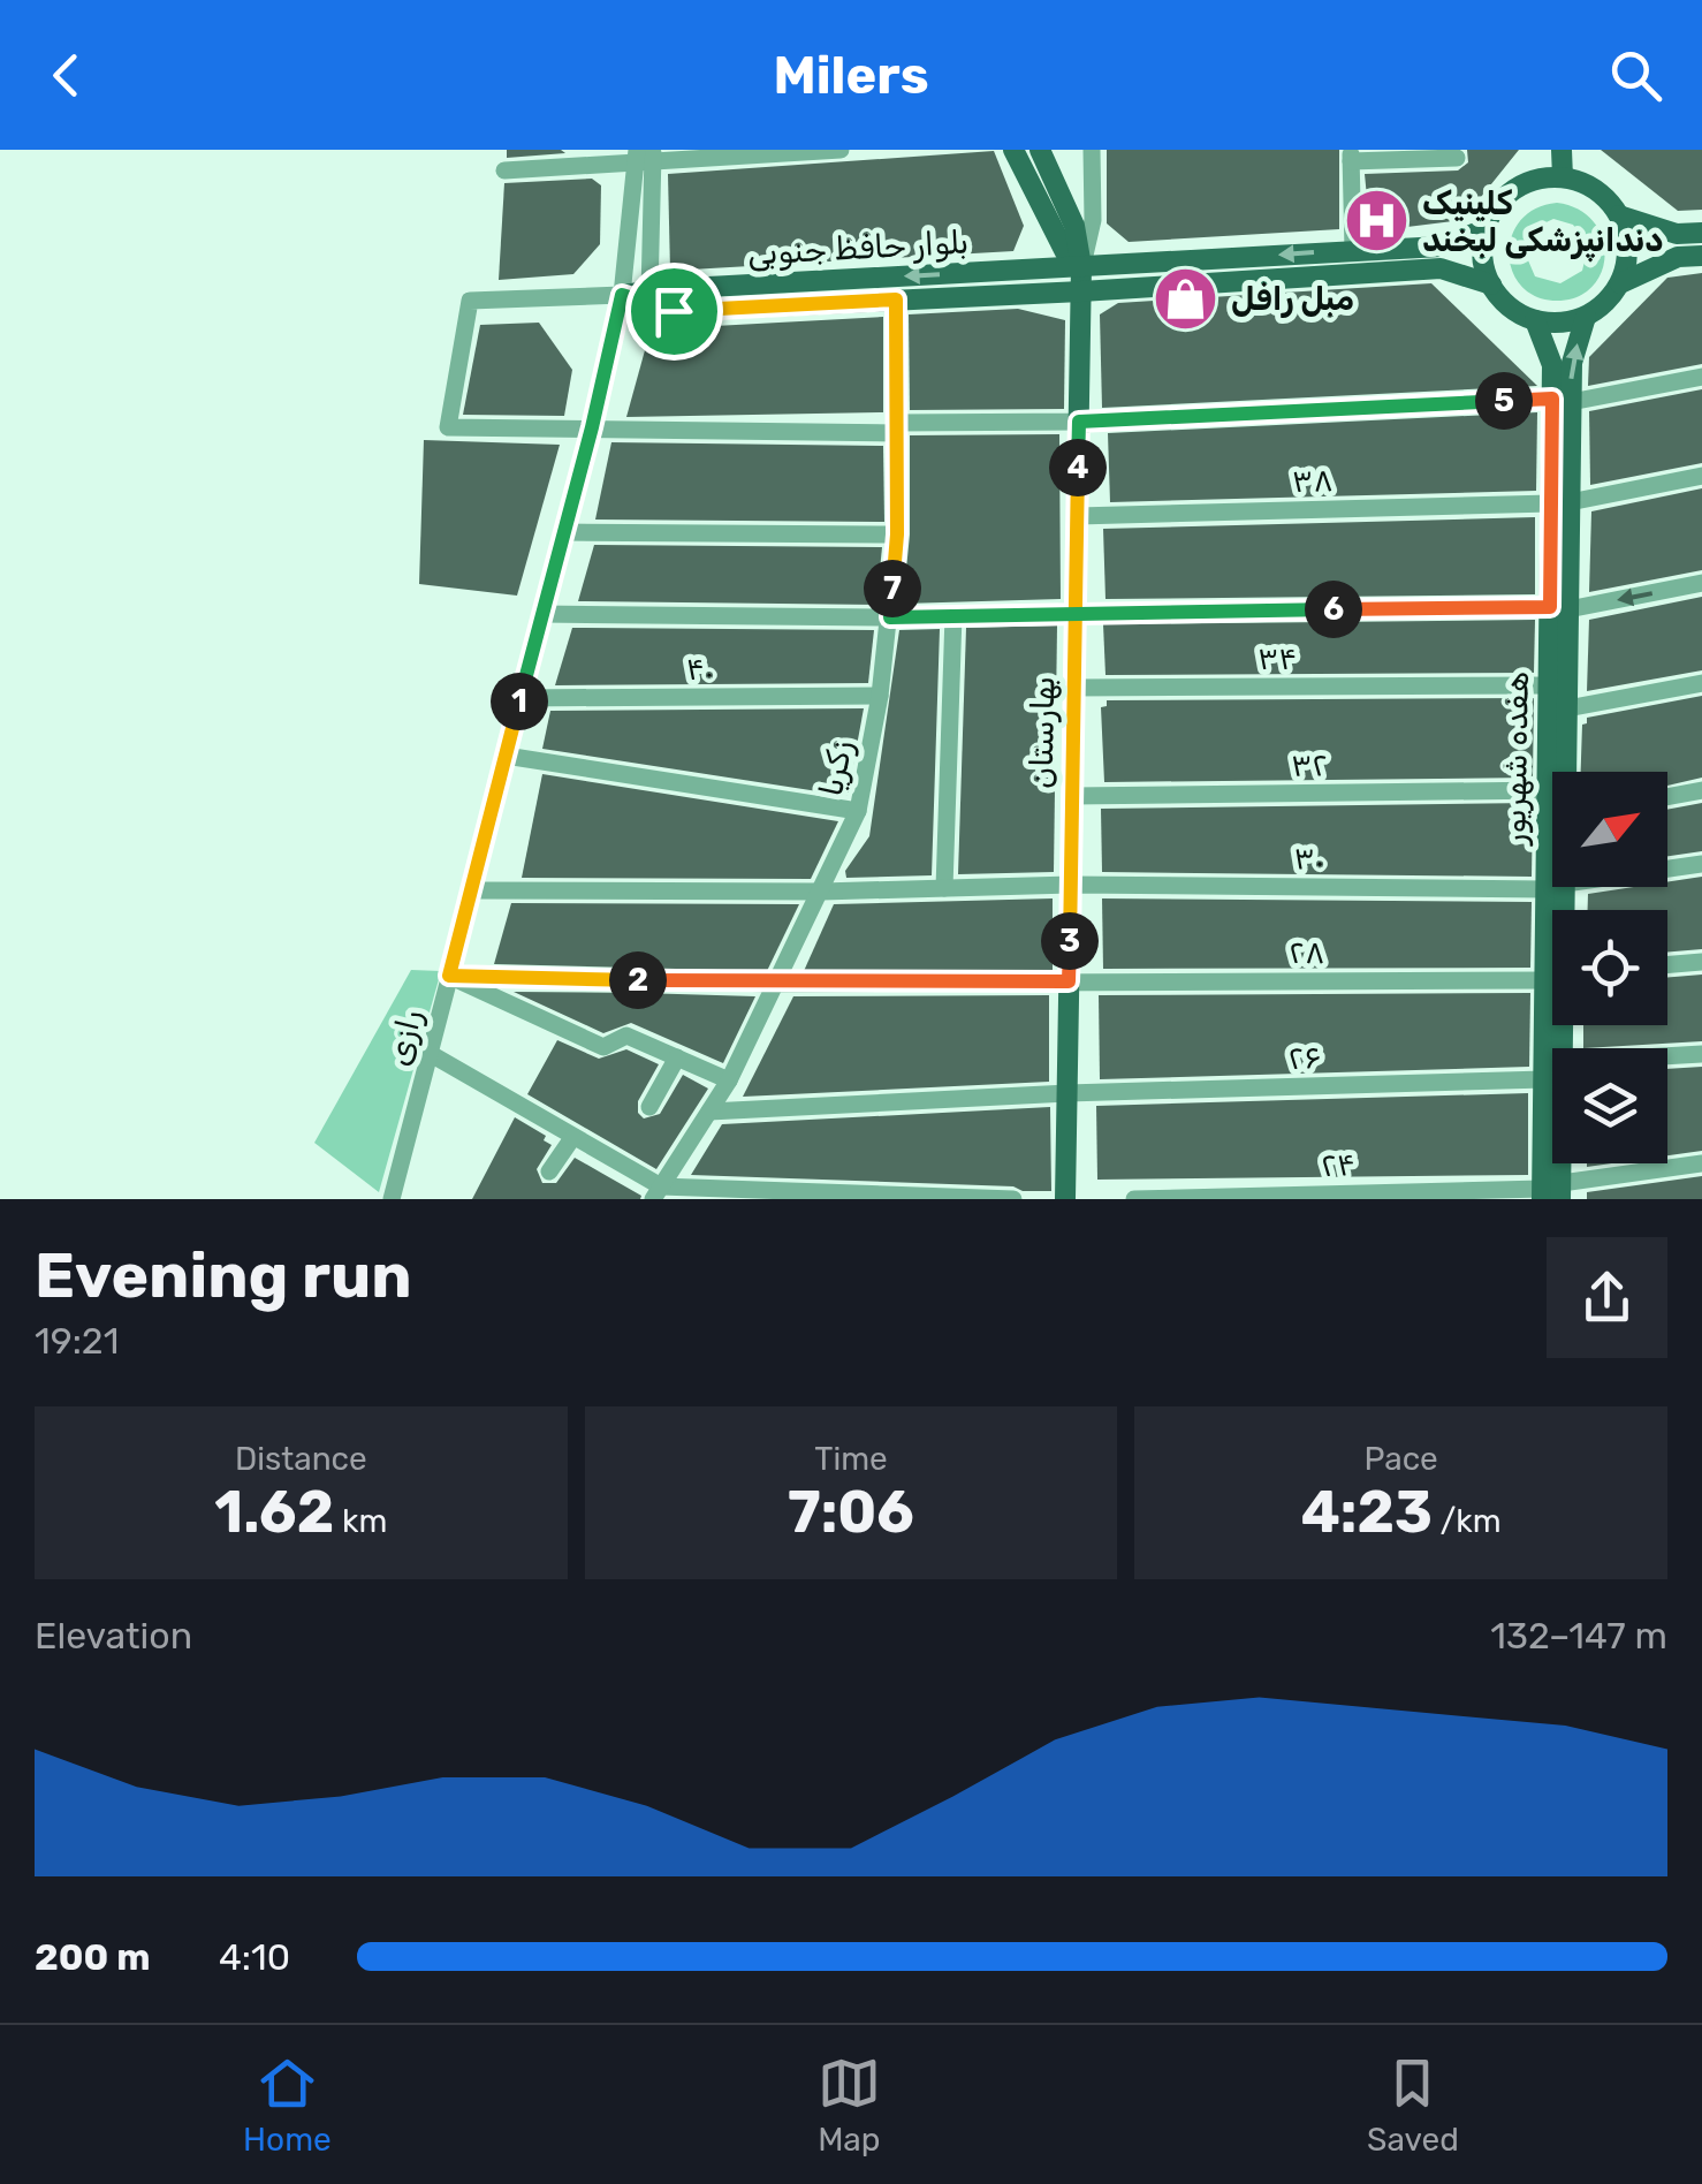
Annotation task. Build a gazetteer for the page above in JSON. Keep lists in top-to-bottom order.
{
  "streets": {
    "main road": ["بلوار حافظ جنوبی", "بهارستان", "هفده شهریور"],
    "street": [
      "۳۸",
      "۳۴",
      "۴۰",
      "۳۲",
      "زکریا",
      "۳۰",
      "۲۸",
      "رازی",
      "۲۶",
      "۲۴"
    ]
  },
  "crossings": [
    ["بلوار حافظ جنوبی", "بهارستان"],
    ["بلوار حافظ جنوبی", "هفده شهریور"],
    ["بلوار حافظ جنوبی", "زکریا"],
    ["بلوار حافظ جنوبی", "رازی"],
    ["۳۸", "بهارستان"],
    ["۳۸", "هفده شهریور"],
    ["۳۴", "بهارستان"],
    ["۳۴", "هفده شهریور"],
    ["۴۰", "زکریا"],
    ["۴۰", "رازی"],
    ["بهارستان", "۳۲"],
    ["بهارستان", "۳۰"],
    ["بهارستان", "۲۸"],
    ["بهارستان", "۲۶"],
    ["هفده شهریور", "۳۲"],
    ["هفده شهریور", "۲۶"],
    ["هفده شهریور", "۲۴"],
    ["زکریا", "۳۰"],
    ["زکریا", "۲۸"],
    ["زکریا", "۲۶"],
    ["۳۰", "رازی"]
  ],
  "places": {
    "hospital": ["کلینیک دندانپزشکی لبخند"],
    "shop": ["مبل رافل"]
  },
  "north": "top right",
  "page": {
    "header": "Milers",
    "pins": [
      "5",
      "4",
      "7",
      "6",
      "1",
      "3",
      "2"
    ],
    "heading": ["Evening run", "19:21"],
    "stats": [
      ["Distance", "1.62 km"],
      ["Time", "7:06"],
      ["Pace", "4:23 /km"]
    ],
    "chart": ["Elevation", "132–147 m"],
    "list": [
      {
        "name": "200 m",
        "note": "4:10"
      }
    ],
    "tabs": ["Home", "Map", "Saved"]
  }
}
